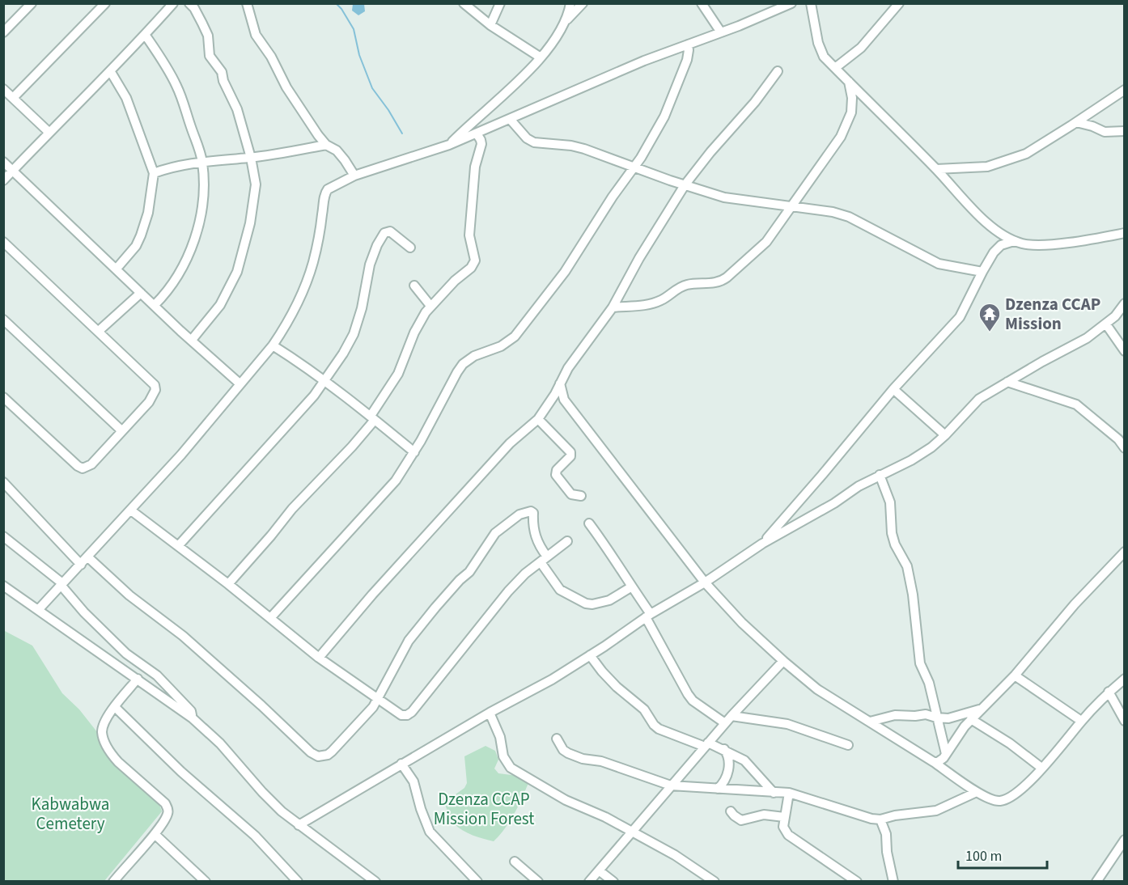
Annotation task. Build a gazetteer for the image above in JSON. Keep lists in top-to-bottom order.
{
  "parks": ["Dzenza CCAP Mission Forest", "Kabwabwa Cemetery"],
  "places": {
    "temple": ["Dzenza CCAP Mission"]
  },
  "scale_bar": "100 m"
}
